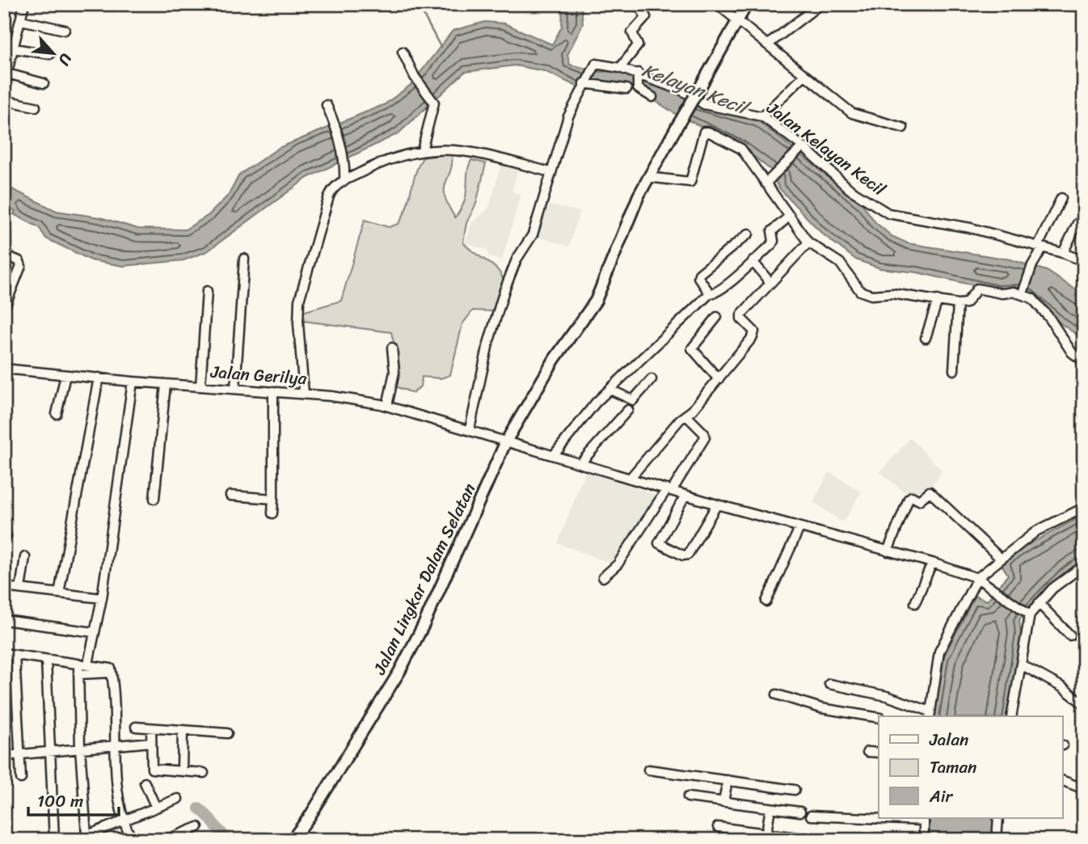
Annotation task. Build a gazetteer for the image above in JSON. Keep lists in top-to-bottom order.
{
  "streets": {
    "main road": ["Jalan Lingkar Dalam Selatan"],
    "street": ["Jalan Kelayan Kecil", "Jalan Gerilya"]
  },
  "crossings": [
    ["Jalan Gerilya", "Jalan Lingkar Dalam Selatan"]
  ],
  "water": ["Kelayan Kecil"],
  "legend": ["Jalan", "Taman", "Air"],
  "scale_bar": "100 m",
  "north": "bottom right"
}
